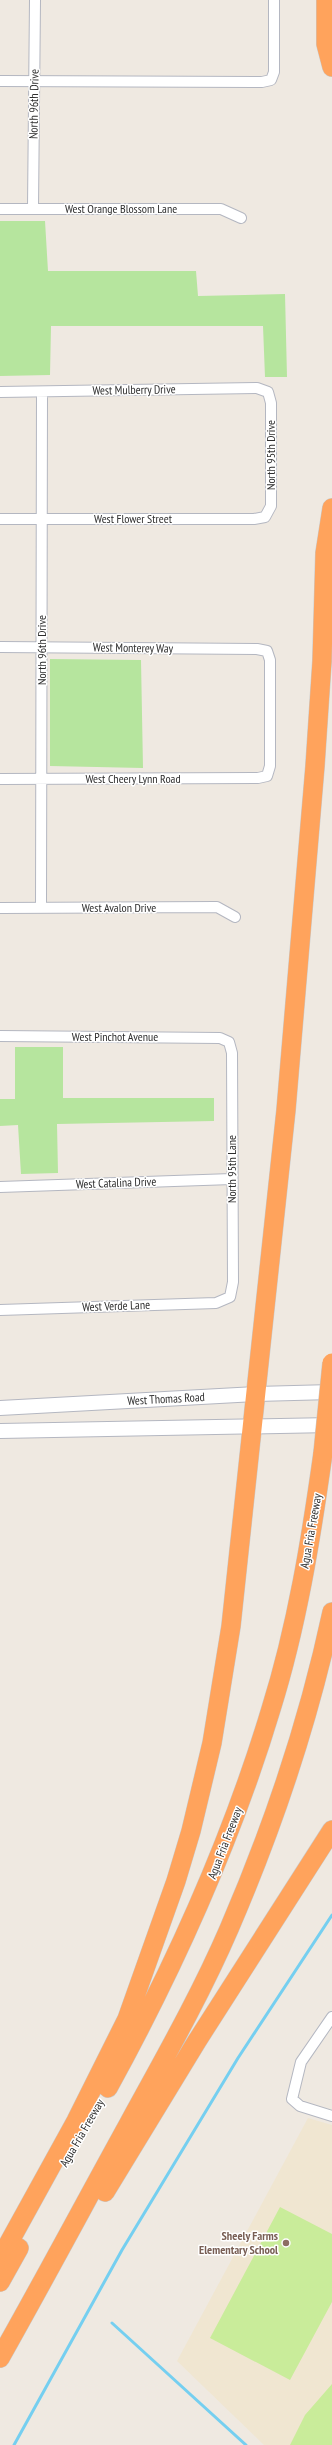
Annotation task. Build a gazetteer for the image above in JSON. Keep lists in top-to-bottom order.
{
  "streets": {
    "highway": ["Agua Fria Freeway"],
    "main road": ["West Thomas Road"],
    "street": [
      "North 96th Drive",
      "West Orange Blossom Lane",
      "West Mulberry Drive",
      "North 95th Drive",
      "West Flower Street",
      "West Monterey Way",
      "West Cheery Lynn Road",
      "West Avalon Drive",
      "West Pinchot Avenue",
      "North 95th Lane",
      "West Catalina Drive",
      "West Verde Lane"
    ]
  },
  "crossings": [
    ["North 96th Drive", "West Orange Blossom Lane"],
    ["North 96th Drive", "West Mulberry Drive"],
    ["North 96th Drive", "West Flower Street"],
    ["North 96th Drive", "West Monterey Way"],
    ["North 96th Drive", "West Cheery Lynn Road"],
    ["North 96th Drive", "West Avalon Drive"],
    ["West Mulberry Drive", "North 95th Drive"],
    ["North 95th Drive", "West Flower Street"],
    ["West Monterey Way", "West Cheery Lynn Road"],
    ["West Pinchot Avenue", "North 95th Lane"],
    ["North 95th Lane", "West Catalina Drive"],
    ["North 95th Lane", "West Verde Lane"]
  ],
  "places": ["Sheely Farms Elementary School"]
}
